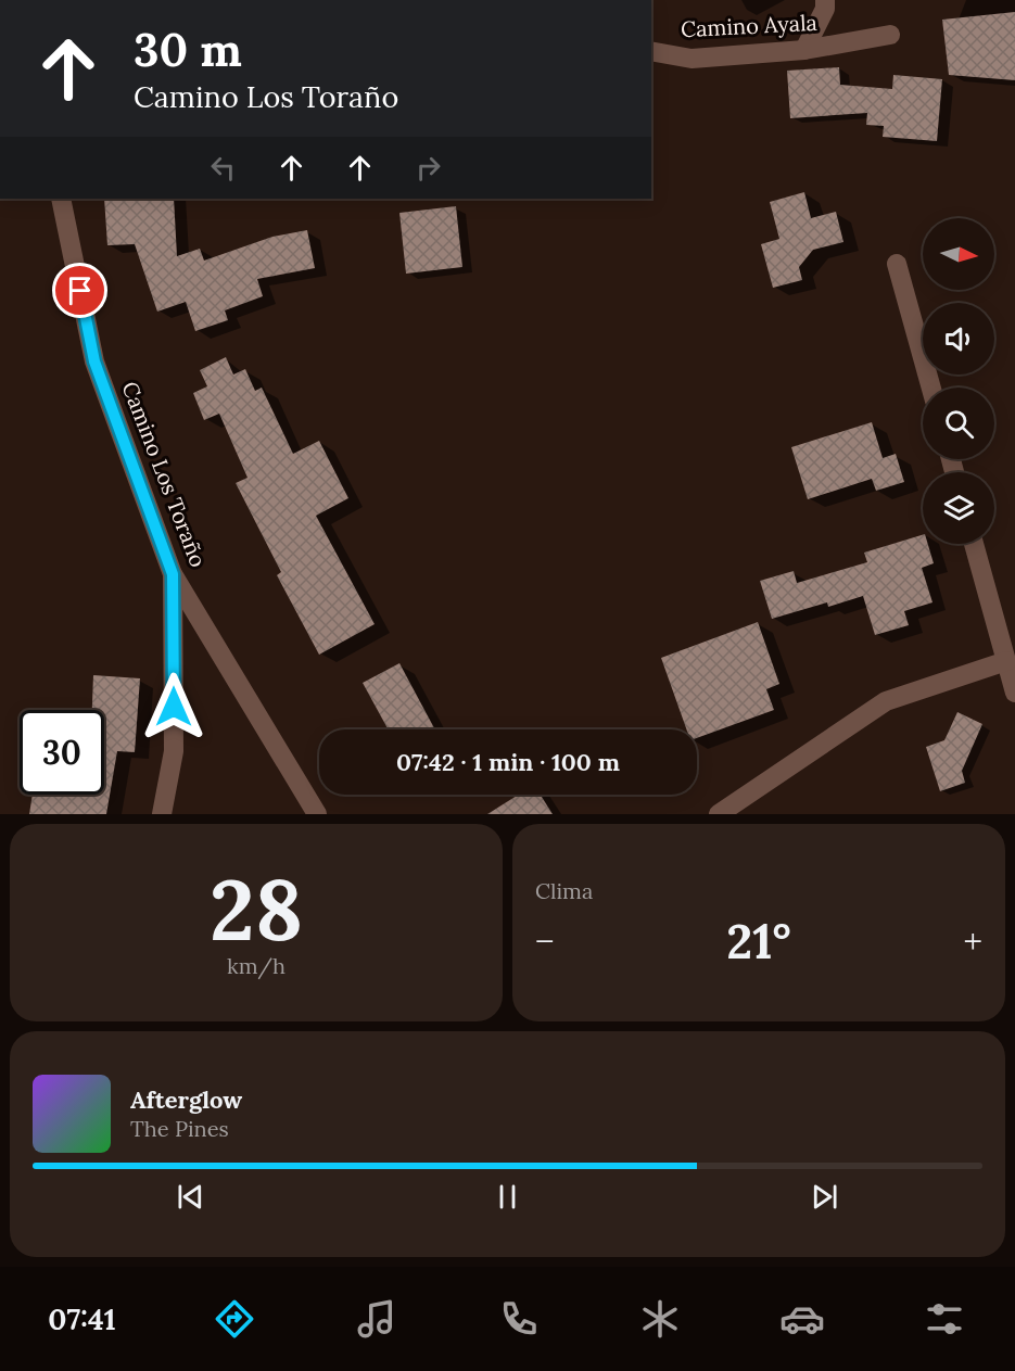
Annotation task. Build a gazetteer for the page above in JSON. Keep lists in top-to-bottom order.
{
  "streets": {
    "street": ["Camino Ayala", "Camino Los Toraño"]
  },
  "north": "right",
  "page": {
    "turn": ["30 m", "Camino Los Toraño"],
    "limit": "30",
    "trip": "07:42 · 1 min · 100 m",
    "tile": [
      ["28", "km/h"],
      "Clima"
    ],
    "heat": ["−", "21°", "+"],
    "song": ["Afterglow", "The Pines"],
    "tabs": "07:41"
  }
}
